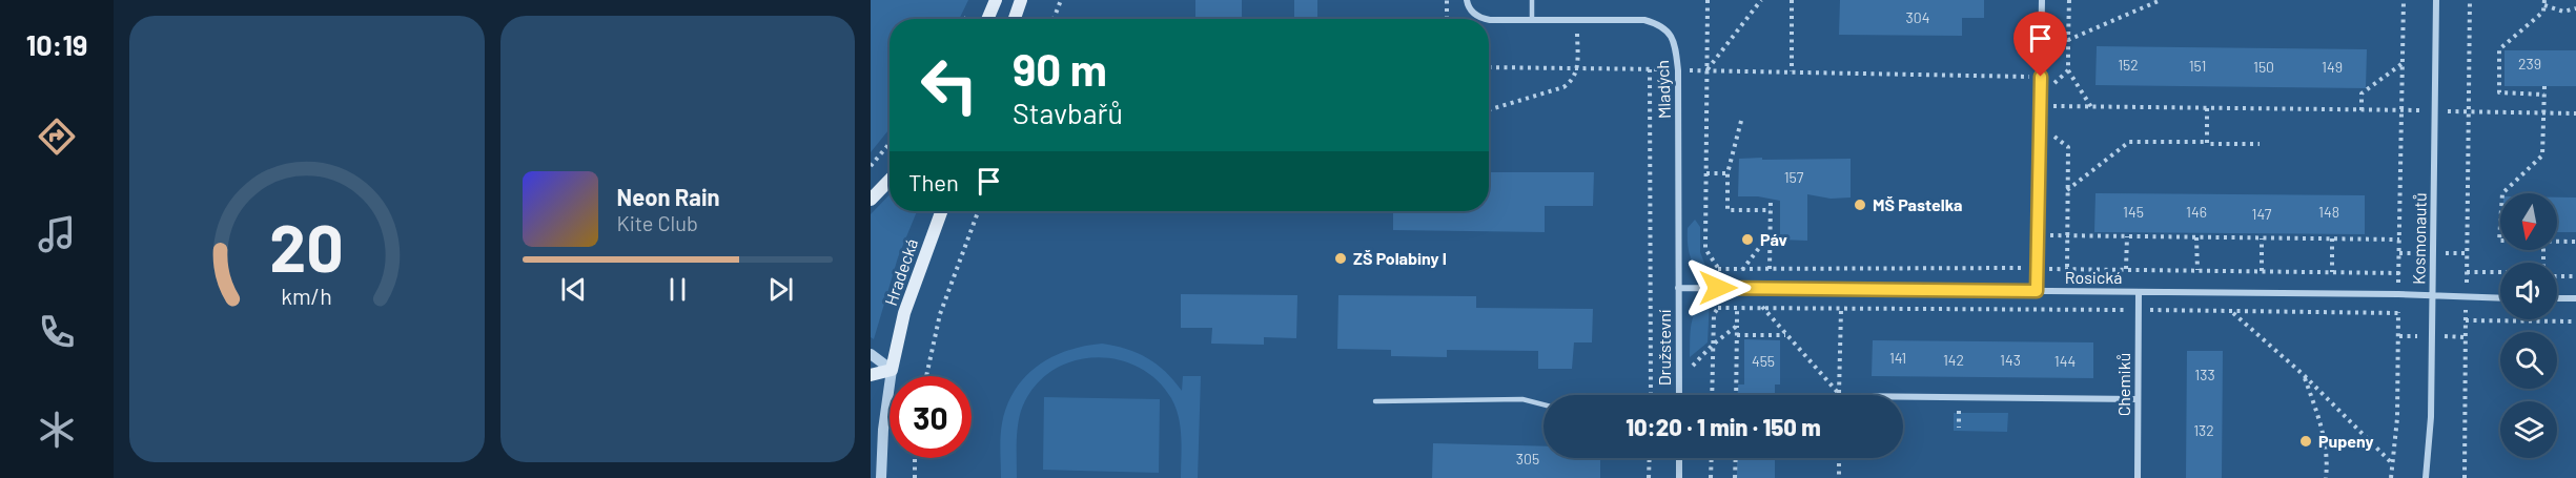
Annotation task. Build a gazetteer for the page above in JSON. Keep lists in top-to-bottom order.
{
  "streets": {
    "main road": ["Hradecká"],
    "street": [
      "Mladých",
      "Kosmonautů",
      "Rosická",
      "Družstevní",
      "Chemiků"
    ]
  },
  "crossings": [
    ["Mladých", "Rosická"],
    ["Mladých", "Družstevní"],
    ["Kosmonautů", "Rosická"],
    ["Rosická", "Družstevní"],
    ["Rosická", "Chemiků"]
  ],
  "places": [
    "MŠ Pastelka",
    "Páv",
    "ZŠ Polabiny I",
    "Pupeny"
  ],
  "house_numbers": [
    "304",
    "239",
    "152",
    "151",
    "150",
    "149",
    "157",
    "145",
    "146",
    "148",
    "147",
    "141",
    "142",
    "143",
    "455",
    "144",
    "133",
    "132",
    "305"
  ],
  "north": "bottom",
  "page": {
    "tabs": "10:19",
    "turn": ["90 m", "Stavbařů"],
    "then": "Then",
    "song": ["Neon Rain", "Kite Club"],
    "limit": "30",
    "trip": "10:20 · 1 min · 150 m",
    "gauge": ["20", "km/h"]
  }
}
